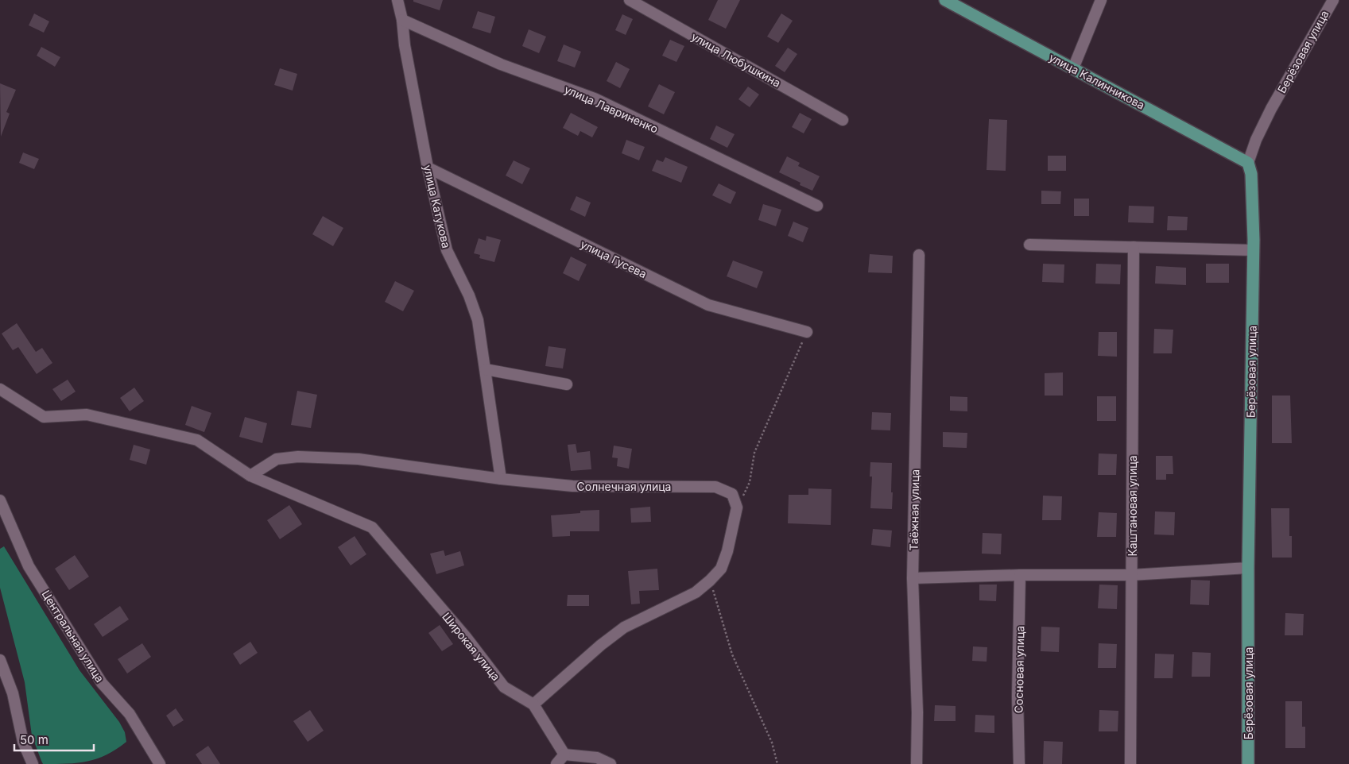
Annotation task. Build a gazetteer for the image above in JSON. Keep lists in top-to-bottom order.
{
  "streets": {
    "main road": ["Берёзовая улица", "улица Калинникова"],
    "street": [
      "улица Любушкина",
      "улица Лавриненко",
      "улица Катукова",
      "улица Гусева",
      "Солнечная улица",
      "Каштановая улица",
      "Таёжная улица",
      "Центральная улица",
      "Широкая улица",
      "Сосновая улица"
    ]
  },
  "crossings": [
    ["Берёзовая улица", "улица Калинникова"],
    ["улица Лавриненко", "улица Катукова"],
    ["улица Катукова", "улица Гусева"],
    ["улица Катукова", "Солнечная улица"],
    ["Солнечная улица", "Широкая улица"]
  ],
  "scale_bar": "50 m"
}
